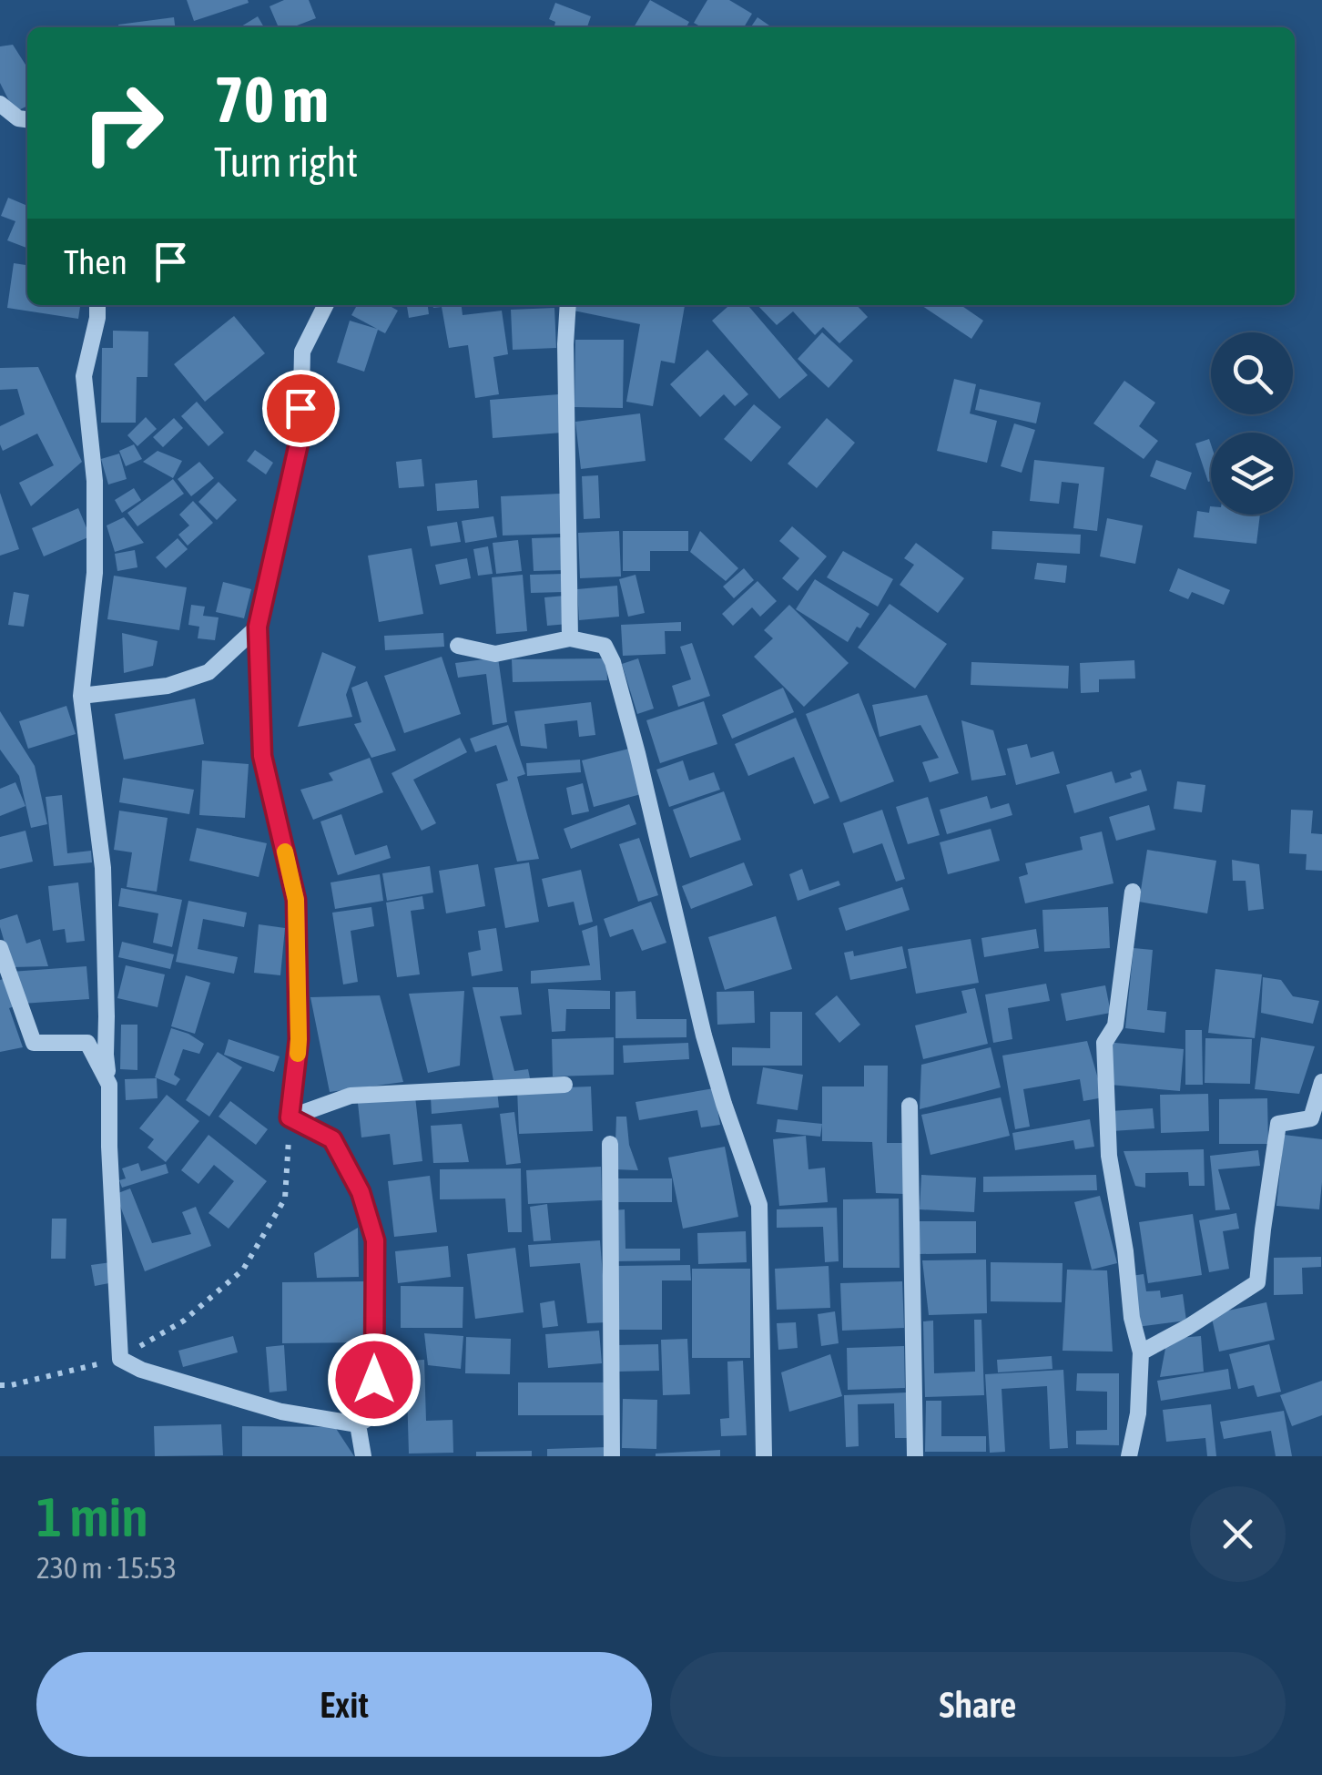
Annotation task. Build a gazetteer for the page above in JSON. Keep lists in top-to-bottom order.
{
  "page": {
    "turn": ["70 m", "Turn right"],
    "then": "Then",
    "heading": ["1 min", "230 m · 15:53"],
    "buttons": ["Exit", "Share"]
  }
}
